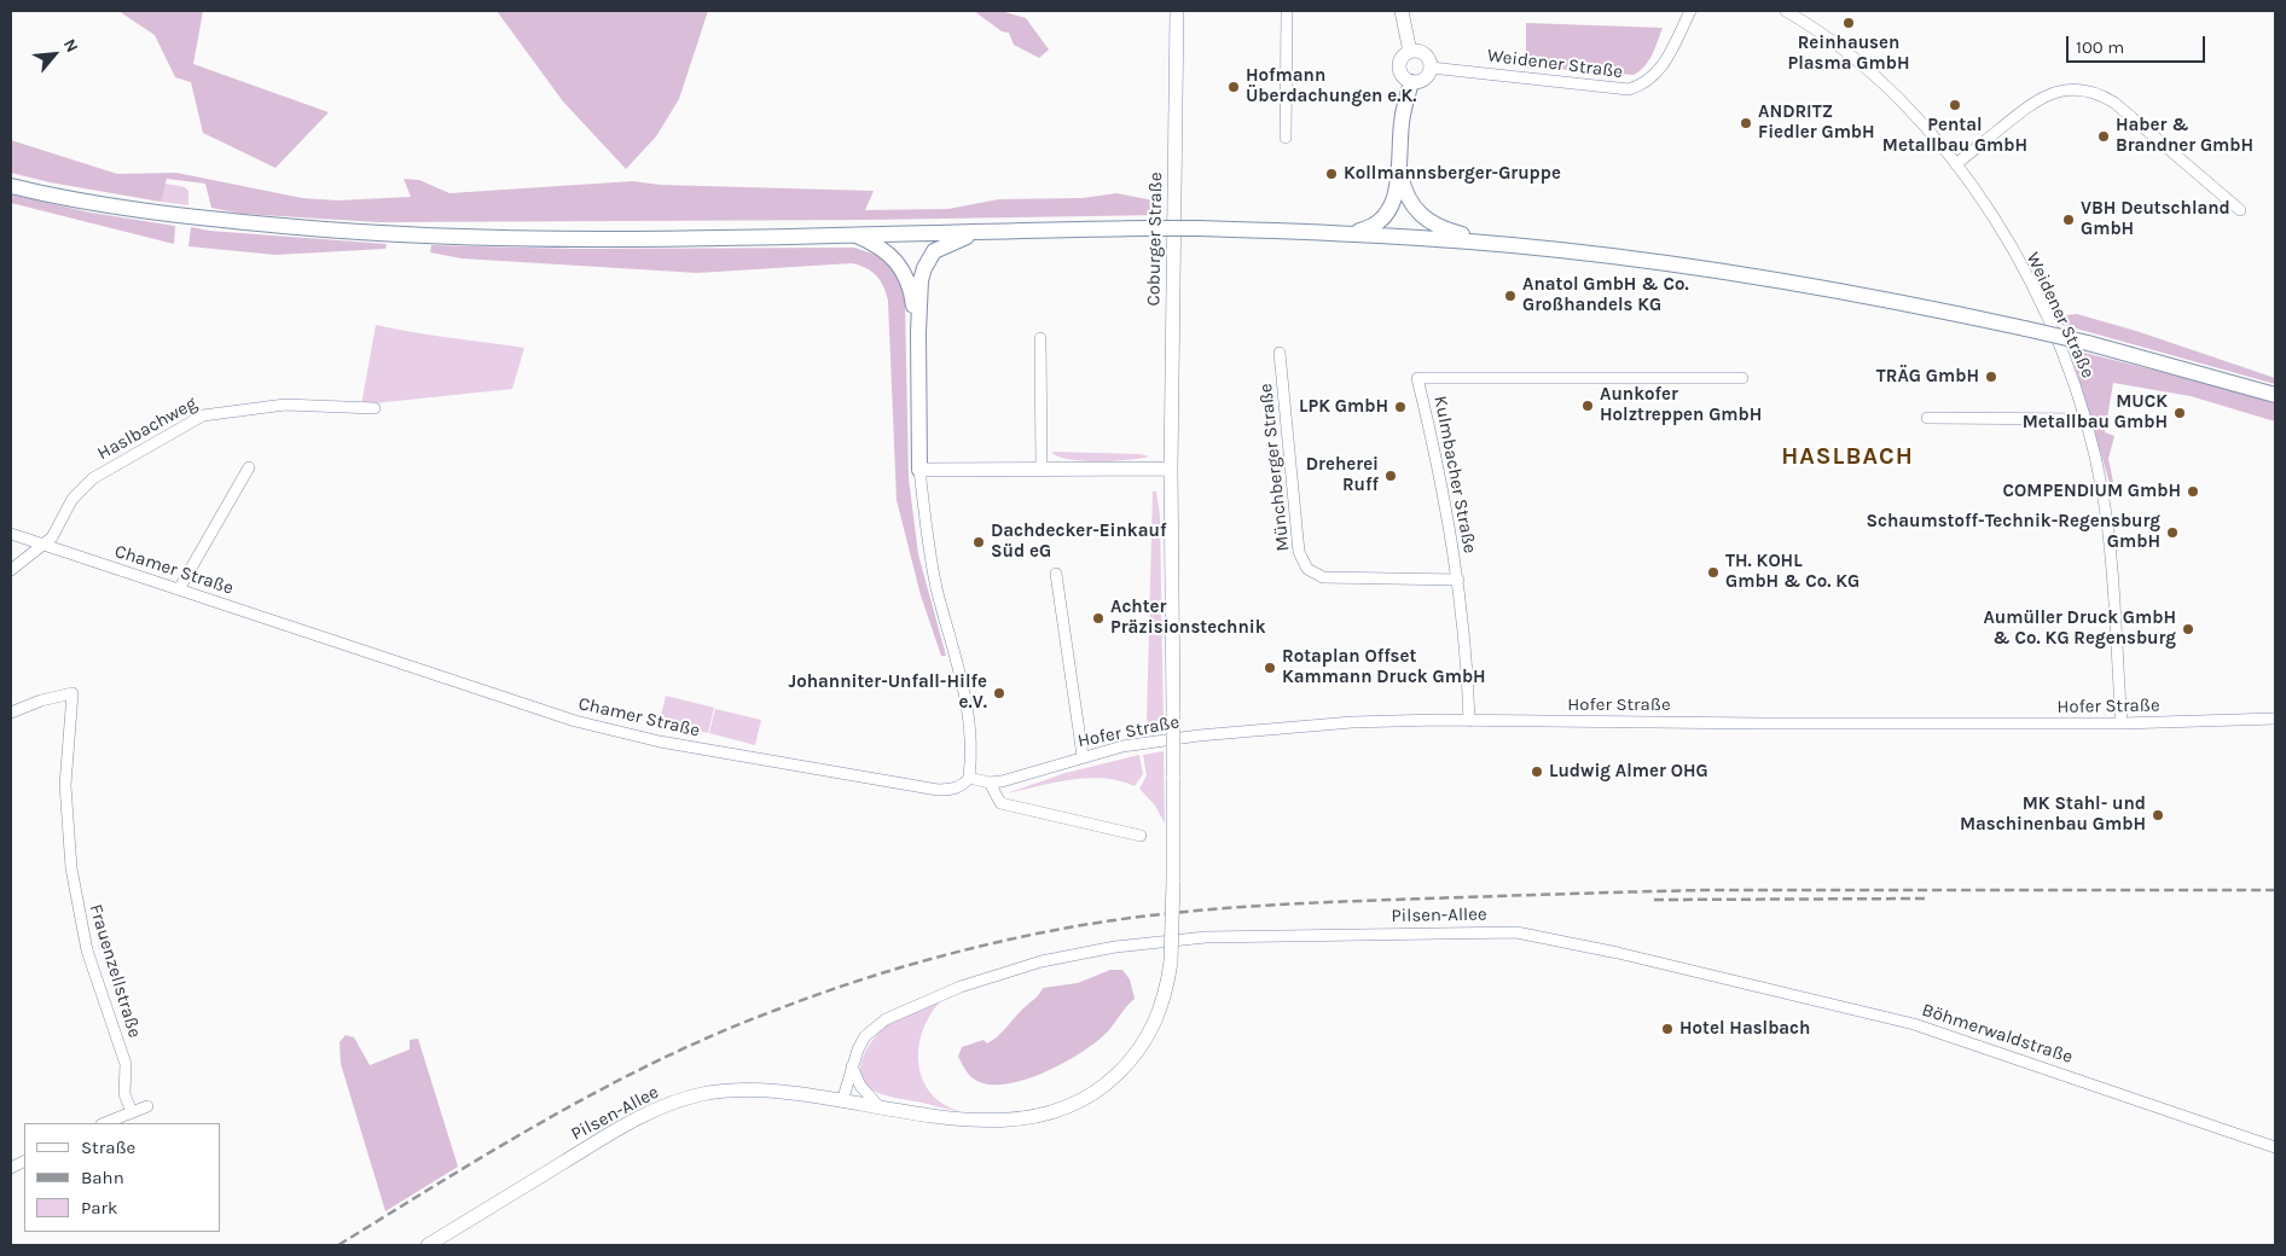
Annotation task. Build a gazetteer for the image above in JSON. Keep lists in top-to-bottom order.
{
  "streets": {
    "main road": ["Coburger Straße", "Pilsen-Allee"],
    "street": [
      "Weidener Straße",
      "Haslbachweg",
      "Münchberger Straße",
      "Kulmbacher Straße",
      "Chamer Straße",
      "Hofer Straße",
      "Frauenzellstraße",
      "Böhmerwaldstraße"
    ]
  },
  "crossings": [
    ["Weidener Straße", "Hofer Straße"],
    ["Coburger Straße", "Pilsen-Allee"],
    ["Haslbachweg", "Chamer Straße"],
    ["Münchberger Straße", "Kulmbacher Straße"],
    ["Kulmbacher Straße", "Hofer Straße"],
    ["Chamer Straße", "Hofer Straße"],
    ["Pilsen-Allee", "Böhmerwaldstraße"]
  ],
  "districts": ["HASLBACH"],
  "places": [
    "Reinhausen Plasma GmbH",
    "Hofmann Überdachungen e.K.",
    "Pental Metallbau GmbH",
    "ANDRITZ Fiedler GmbH",
    "Haber & Brandner GmbH",
    "Kollmannsberger-Gruppe",
    "VBH Deutschland GmbH",
    "Anatol GmbH & Co. Großhandels KG",
    "TRÄG GmbH",
    "Aunkofer Holztreppen GmbH",
    "LPK GmbH",
    "MUCK Metallbau GmbH",
    "Dreherei Ruff",
    "COMPENDIUM GmbH",
    "Schaumstoff-Technik-Regensburg GmbH",
    "Dachdecker-Einkauf Süd eG",
    "TH. KOHL GmbH & Co. KG",
    "Achter Präzisionstechnik",
    "Aumüller Druck GmbH & Co. KG Regensburg",
    "Rotaplan Offset Kammann Druck GmbH",
    "Johanniter-Unfall-Hilfe e.V.",
    "Ludwig Almer OHG",
    "MK Stahl- und Maschinenbau GmbH",
    "Hotel Haslbach"
  ],
  "legend": ["Straße", "Bahn", "Park"],
  "scale_bar": "100 m",
  "north": "top right"
}
